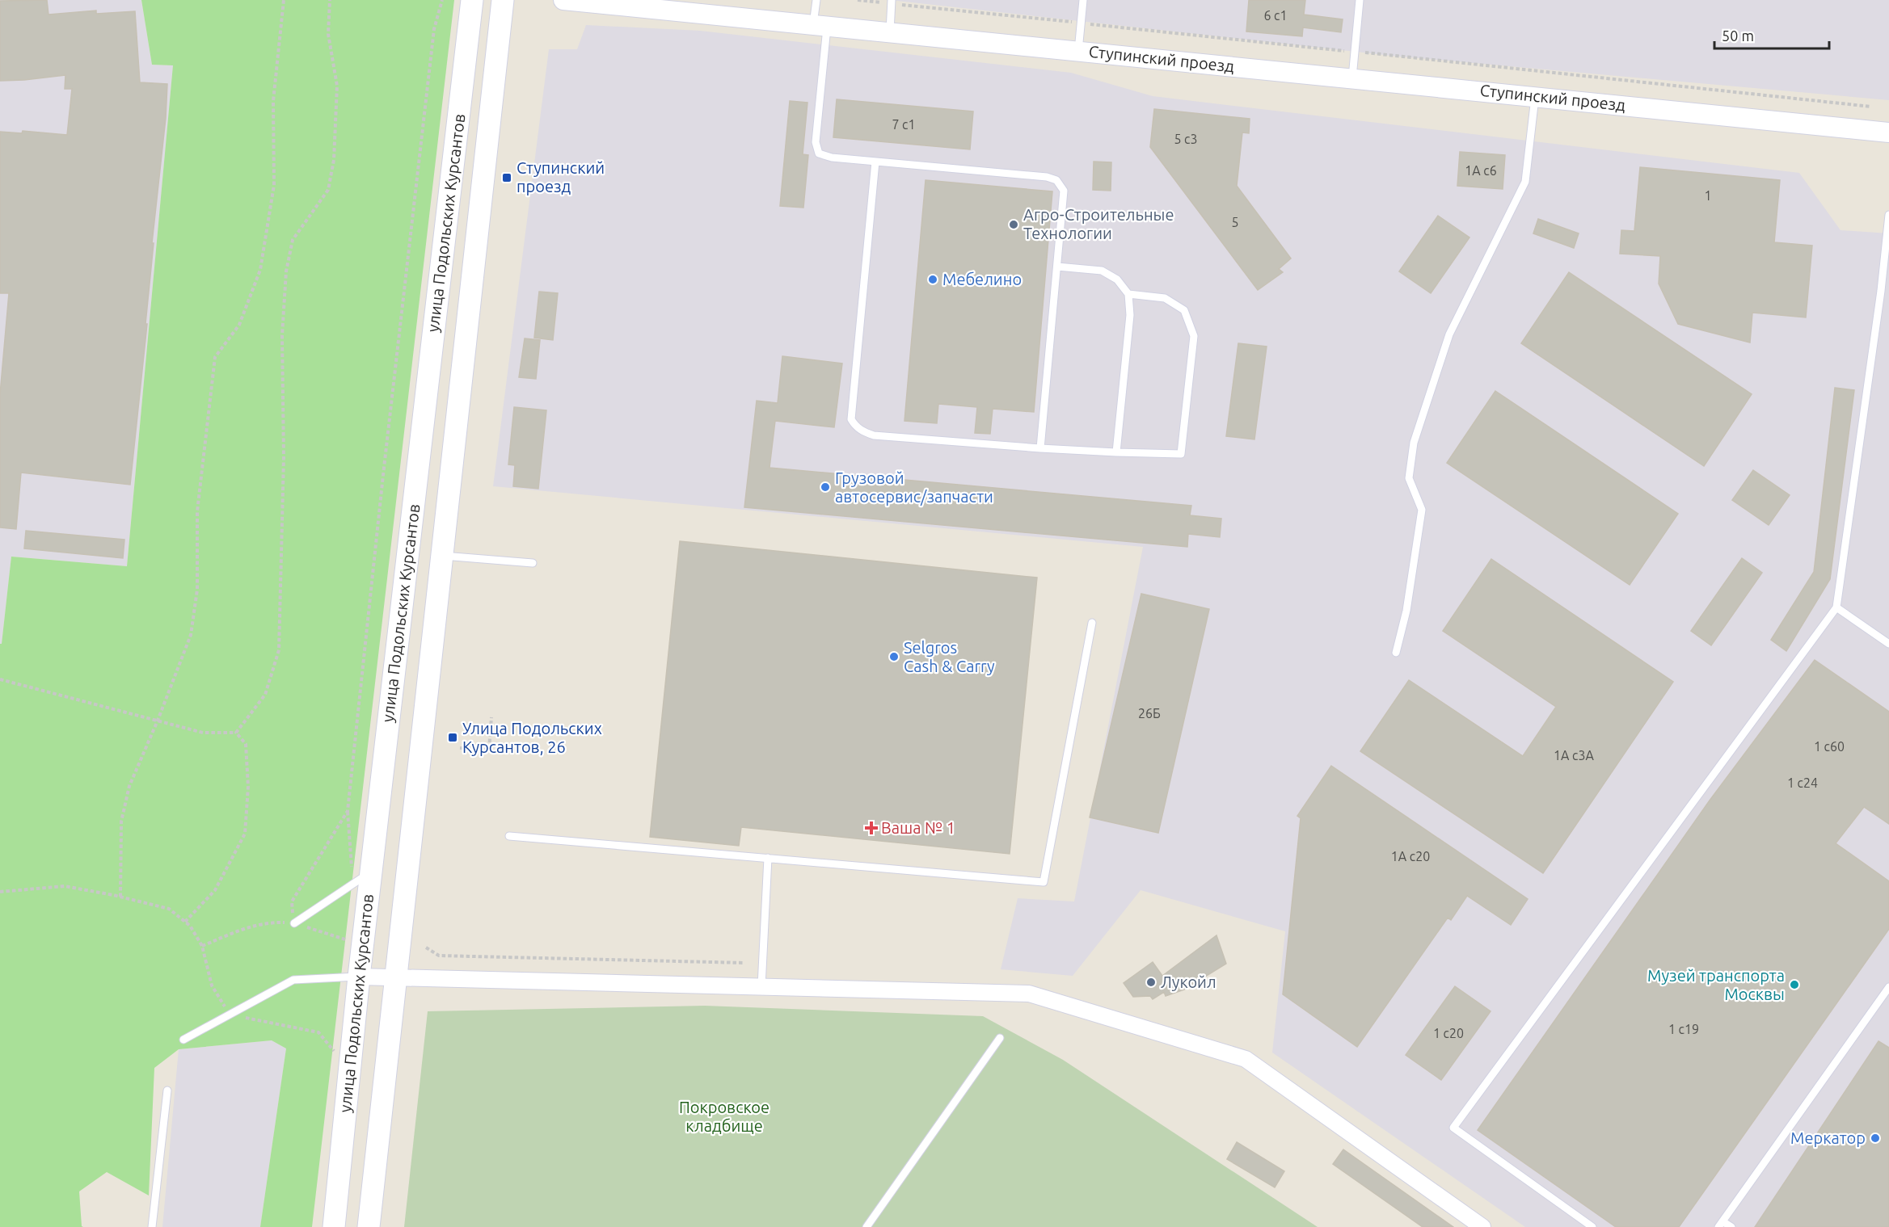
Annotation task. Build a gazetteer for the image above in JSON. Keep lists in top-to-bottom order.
{
  "streets": {
    "main road": ["улица Подольских Курсантов"],
    "street": ["Ступинский проезд"]
  },
  "parks": ["Покровское кладбище"],
  "places": {
    "transit": ["Ступинский проезд", "Улица Подольских Курсантов, 26"],
    "other": [
      "Агро-Строительные Технологии",
      "Мебелино",
      "Грузовой автосервис/запчасти",
      "Selgros Cash & Carry",
      "Лукойл",
      "Музей транспорта Москвы",
      "Меркатор"
    ],
    "health": ["Ваша № 1"]
  },
  "house_numbers": [
    "6 с1",
    "7 с1",
    "5 с3",
    "1А с6",
    "1",
    "5",
    "26Б",
    "1 с60",
    "1А с3А",
    "1 с24",
    "1А с20",
    "1 с19",
    "1 с20"
  ],
  "scale_bar": "50 m"
}
